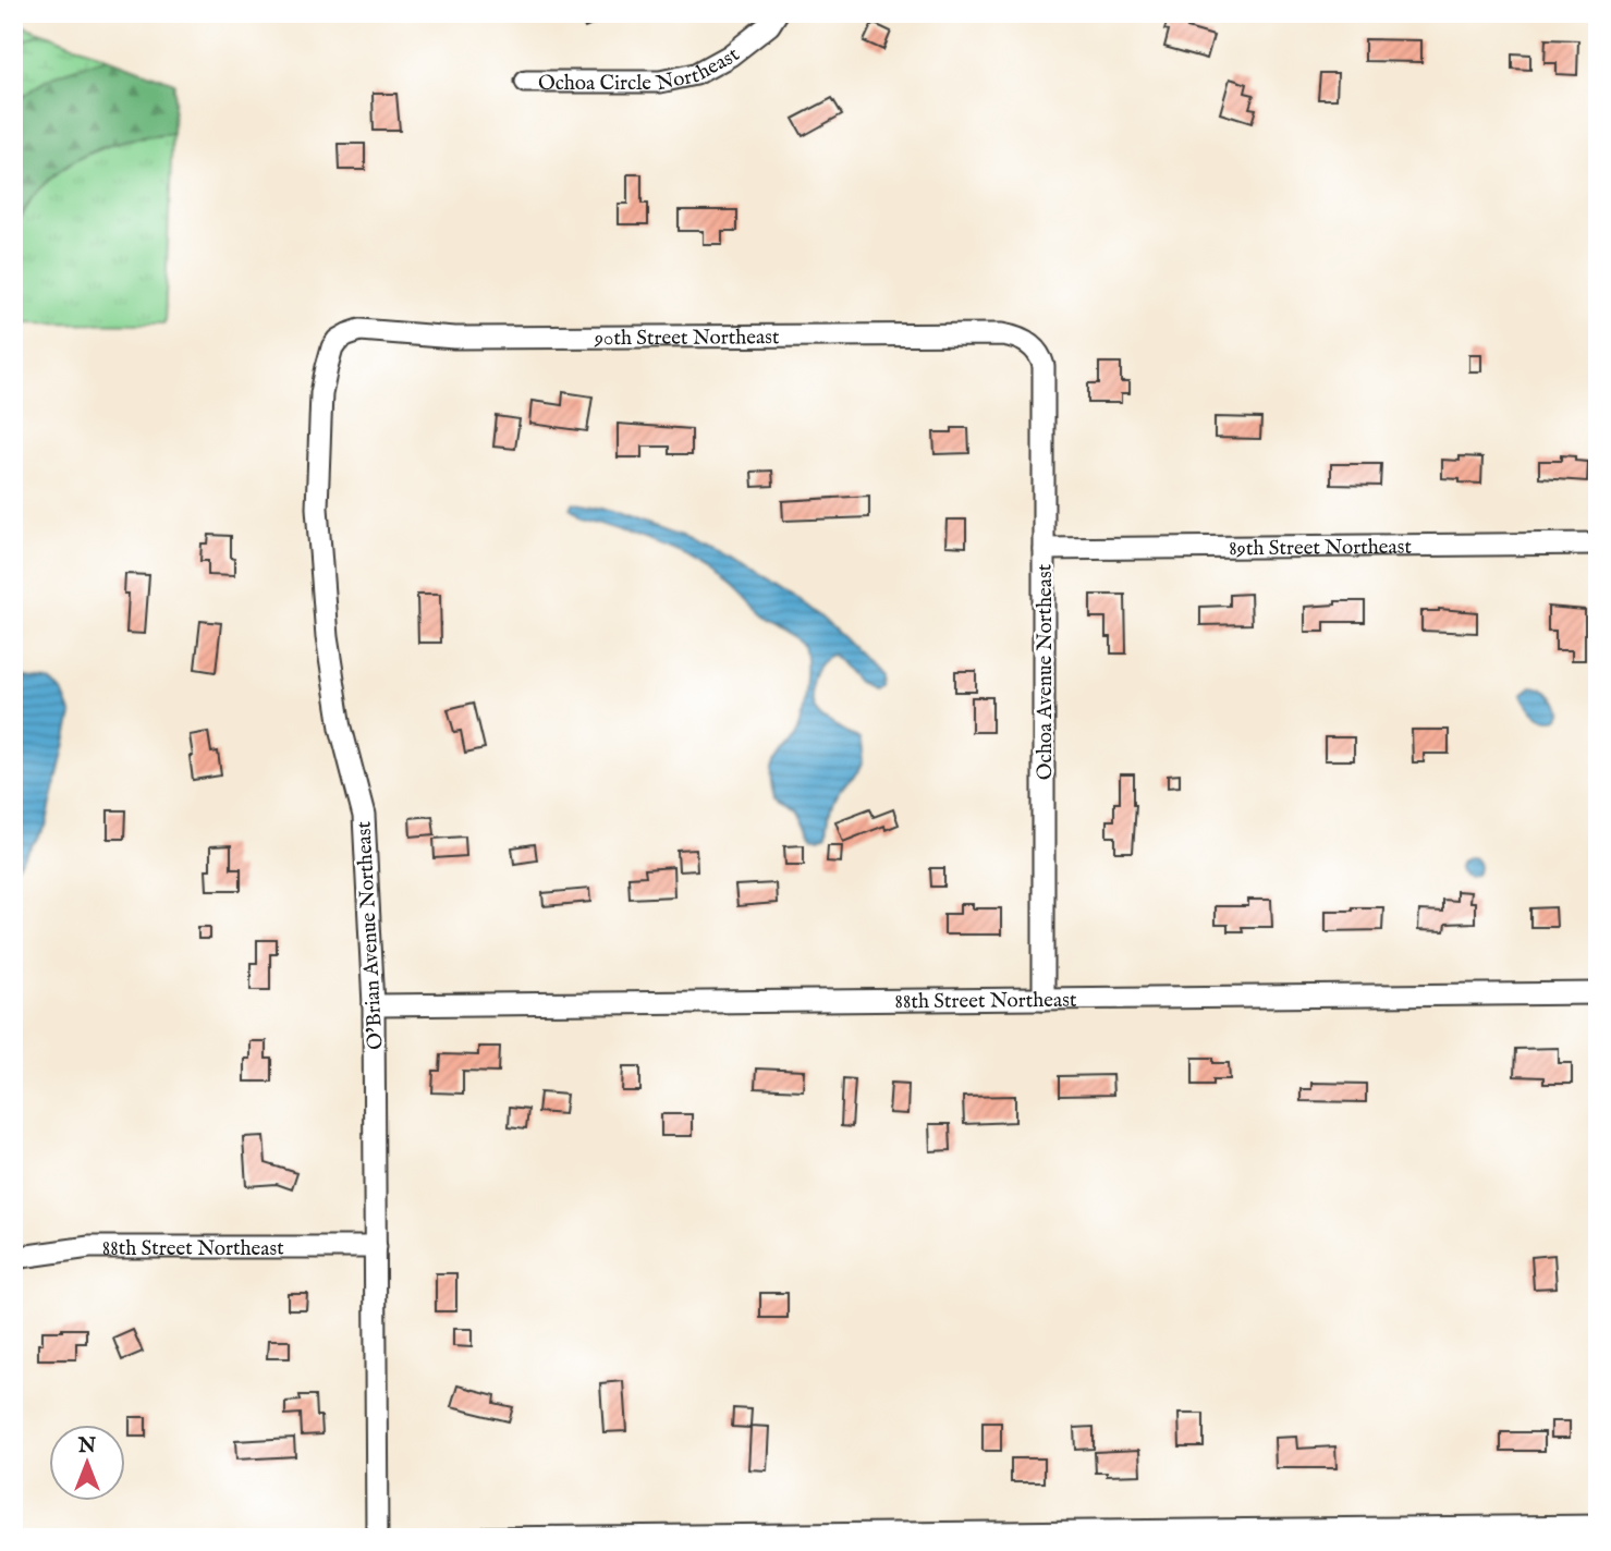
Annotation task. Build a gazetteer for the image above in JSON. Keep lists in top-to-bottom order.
{
  "streets": {
    "street": [
      "Ochoa Circle Northeast",
      "90th Street Northeast",
      "89th Street Northeast",
      "Ochoa Avenue Northeast",
      "O'Brian Avenue Northeast",
      "88th Street Northeast"
    ]
  },
  "crossings": [
    ["90th Street Northeast", "Ochoa Avenue Northeast"],
    ["90th Street Northeast", "O'Brian Avenue Northeast"],
    ["89th Street Northeast", "Ochoa Avenue Northeast"],
    ["Ochoa Avenue Northeast", "88th Street Northeast"],
    ["O'Brian Avenue Northeast", "88th Street Northeast"]
  ],
  "north": "top"
}
